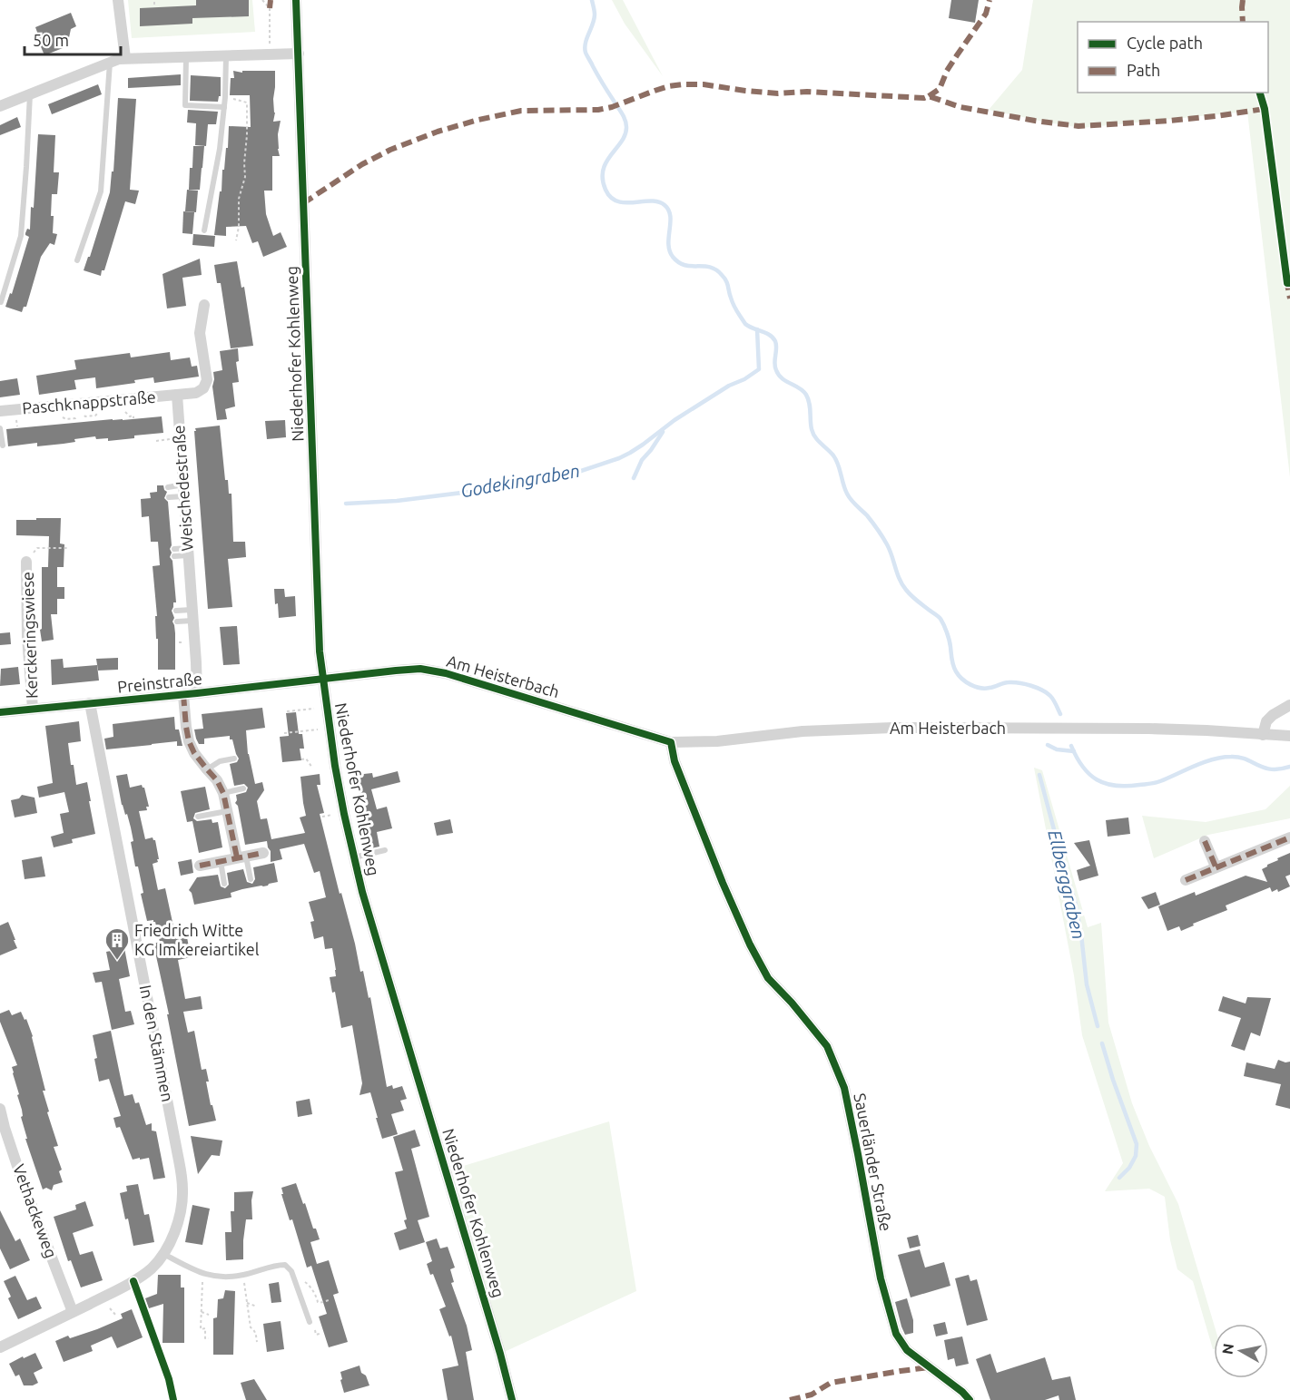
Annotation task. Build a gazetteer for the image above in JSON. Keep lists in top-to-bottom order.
{
  "streets": {
    "street": [
      "Niederhofer Kohlenweg",
      "Paschknappstraße",
      "Weischedestraße",
      "Kerckeringswiese",
      "Am Heisterbach",
      "Preinstraße",
      "In den Stämmen",
      "Sauerländer Straße",
      "Vethackeweg"
    ]
  },
  "crossings": [
    ["Niederhofer Kohlenweg", "Am Heisterbach"],
    ["Niederhofer Kohlenweg", "Preinstraße"],
    ["Paschknappstraße", "Weischedestraße"],
    ["Weischedestraße", "Preinstraße"],
    ["Kerckeringswiese", "Preinstraße"],
    ["Am Heisterbach", "Preinstraße"],
    ["Am Heisterbach", "Sauerländer Straße"],
    ["Preinstraße", "In den Stämmen"],
    ["In den Stämmen", "Vethackeweg"]
  ],
  "water": ["Godekingraben", "Ellberggraben"],
  "places": {
    "building": ["Friedrich Witte KG Imkereiartikel"]
  },
  "legend": ["Cycle path", "Path"],
  "scale_bar": "50 m",
  "north": "left"
}
